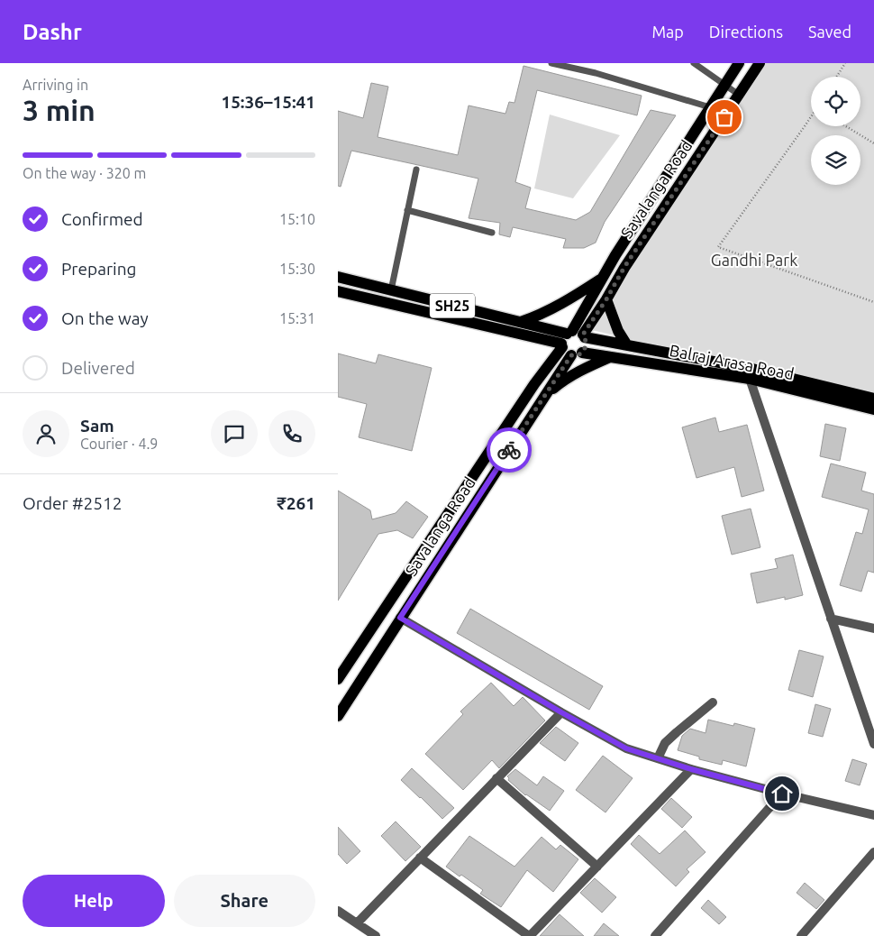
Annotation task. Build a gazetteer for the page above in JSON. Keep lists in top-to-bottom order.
{
  "streets": {
    "main road": ["Savalanga Road", "SH25", "Balraj Arasa Road"]
  },
  "crossings": [
    ["Savalanga Road", "SH25"],
    ["Savalanga Road", "Balraj Arasa Road"]
  ],
  "parks": ["Gandhi Park"],
  "page": {
    "header": "Dashr",
    "nav": ["Map", "Directions", "Saved"],
    "heading": ["3 min", "Arriving in", "15:36–15:41"],
    "panel": [
      "Sam",
      "Courier · 4.9",
      "Order #2512",
      "₹261"
    ],
    "bar": "On the way · 320 m",
    "list": [
      ["Confirmed", "15:10"],
      ["Preparing", "15:30"],
      ["On the way", "15:31"],
      "Delivered"
    ],
    "buttons": ["Help", "Share"]
  }
}
